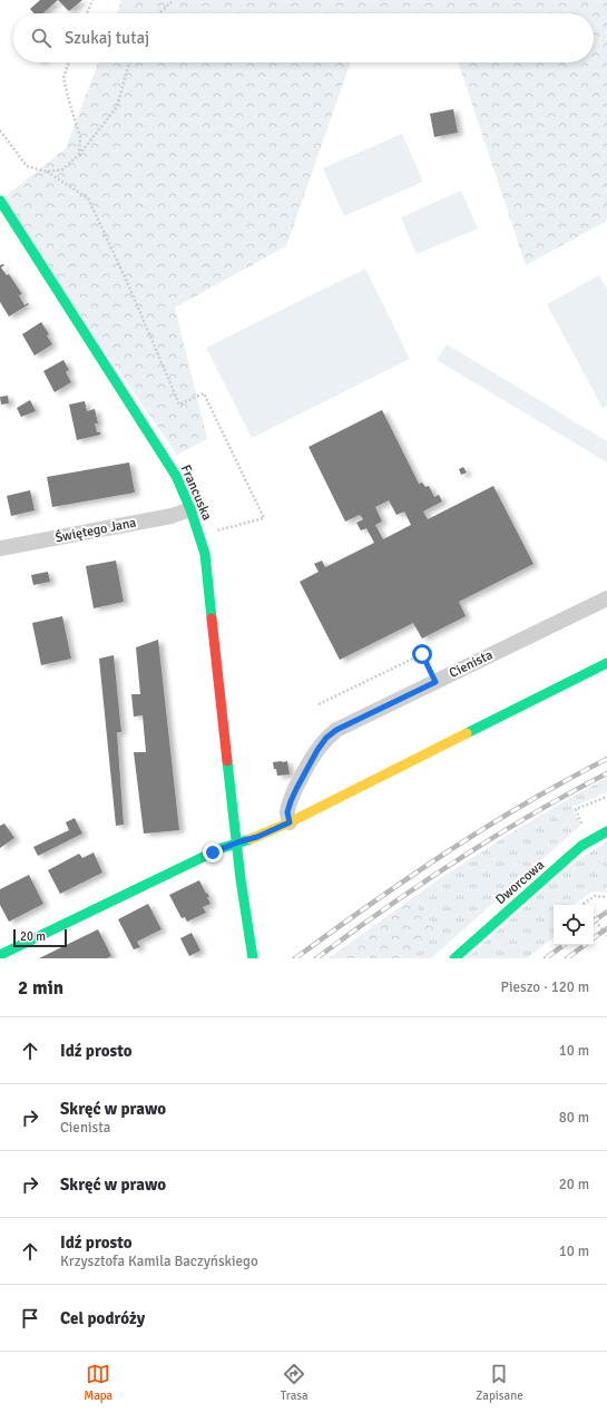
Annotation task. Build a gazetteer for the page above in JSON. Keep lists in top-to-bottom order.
{
  "streets": {
    "street": [
      "Francuska",
      "Świętego Jana",
      "Cienista",
      "Dworcowa"
    ]
  },
  "crossings": [
    ["Francuska", "Świętego Jana"]
  ],
  "scale_bar": "20 m",
  "page": {
    "search": "Szukaj tutaj",
    "scale": "20 m",
    "heading": ["2 min", "Pieszo · 120 m"],
    "list": [
      ["Idź prosto", "10 m"],
      ["Skręć w prawo", "Cienista", "80 m"],
      ["Skręć w prawo", "20 m"],
      ["Idź prosto", "Krzysztofa Kamila Baczyńskiego", "10 m"],
      "Cel podróży"
    ],
    "nav": ["Mapa", "Trasa", "Zapisane"]
  }
}
